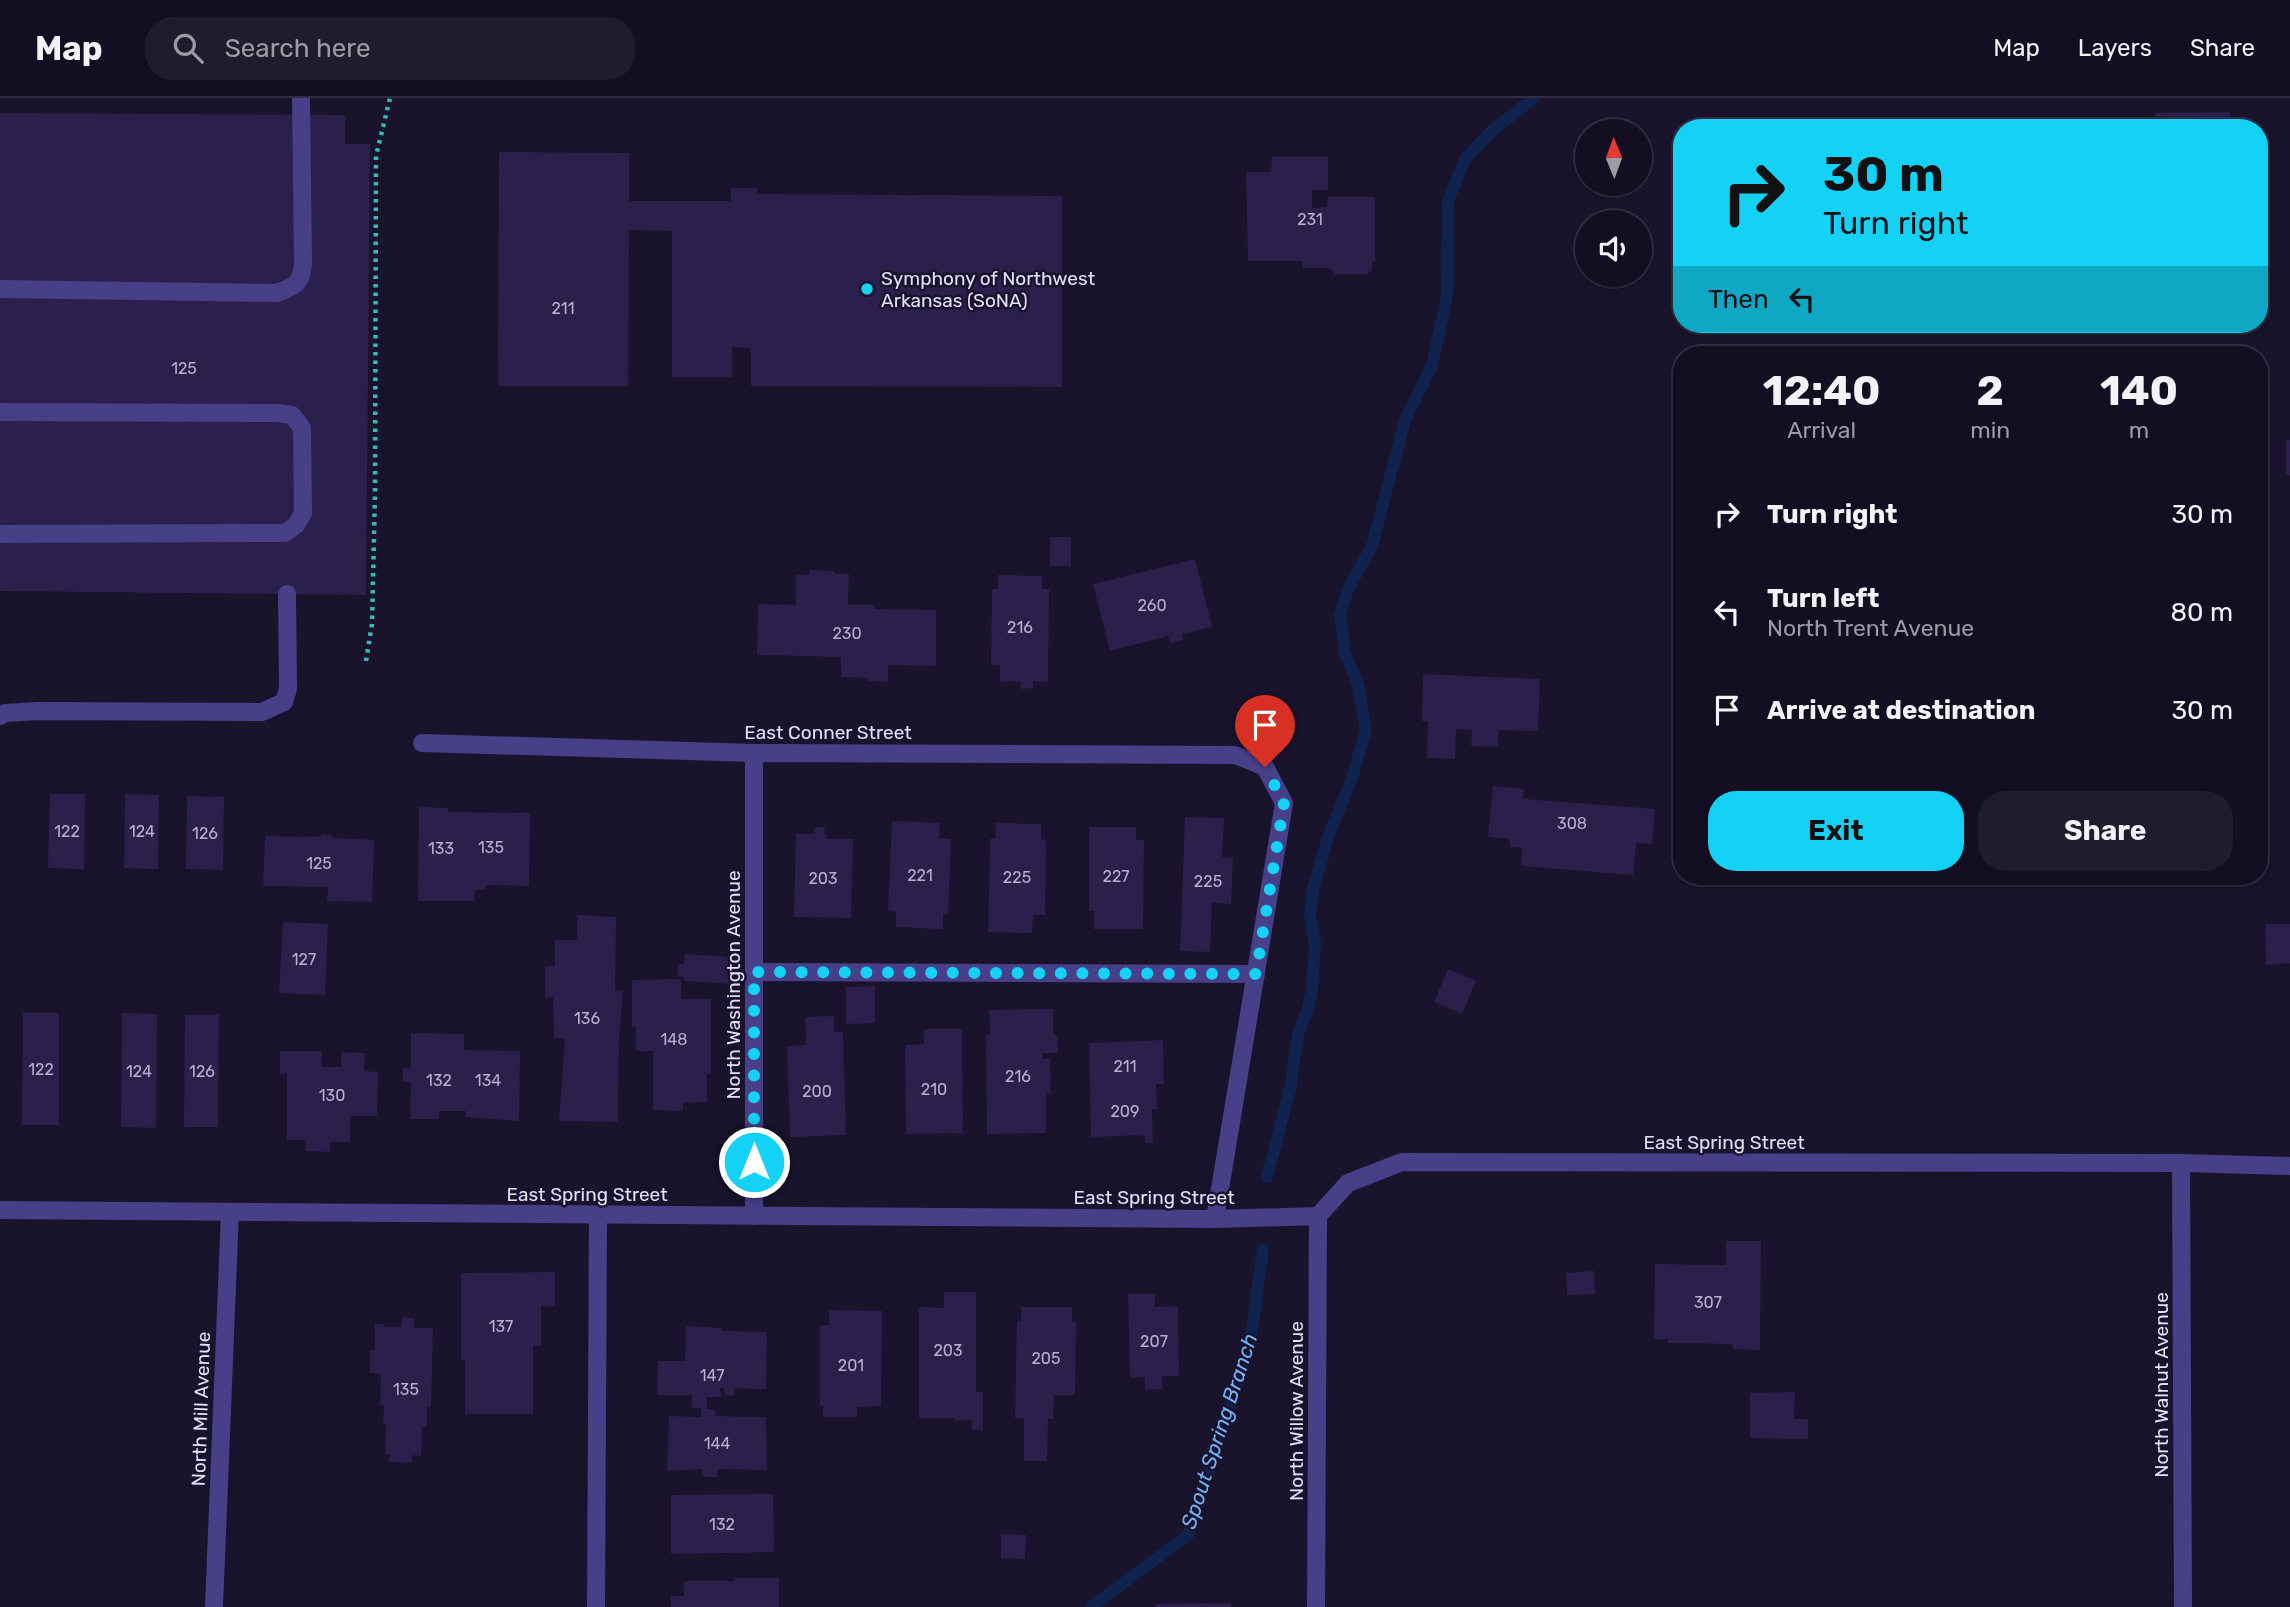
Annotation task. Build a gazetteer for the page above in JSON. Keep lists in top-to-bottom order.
{
  "streets": {
    "street": [
      "East Conner Street",
      "North Washington Avenue",
      "East Spring Street",
      "North Walnut Avenue",
      "North Mill Avenue",
      "North Willow Avenue"
    ]
  },
  "crossings": [
    ["East Conner Street", "North Washington Avenue"],
    ["North Washington Avenue", "East Spring Street"],
    ["East Spring Street", "North Walnut Avenue"],
    ["East Spring Street", "North Mill Avenue"],
    ["East Spring Street", "North Willow Avenue"]
  ],
  "water": ["Spout Spring Branch"],
  "places": ["Symphony of Northwest Arkansas (SoNA)"],
  "house_numbers": [
    "231",
    "211",
    "125",
    "260",
    "216",
    "230",
    "308",
    "122",
    "124",
    "126",
    "135",
    "133",
    "125",
    "221",
    "227",
    "225",
    "203",
    "225",
    "127",
    "136",
    "148",
    "211",
    "122",
    "124",
    "126",
    "216",
    "132",
    "134",
    "210",
    "200",
    "130",
    "209",
    "307",
    "137",
    "207",
    "203",
    "205",
    "201",
    "147",
    "135",
    "144",
    "132"
  ],
  "north": "top",
  "page": {
    "header": "Map",
    "search": "Search here",
    "nav": ["Map", "Layers", "Share"],
    "turn": ["30 m", "Turn right"],
    "then": "Then",
    "eta": [
      "12:40",
      "Arrival",
      "2",
      "min",
      "140",
      "m"
    ],
    "list": [
      {
        "name": "Turn right",
        "value": "30 m"
      },
      {
        "name": "Turn left",
        "note": "North Trent Avenue",
        "value": "80 m"
      },
      {
        "name": "Arrive at destination",
        "value": "30 m"
      }
    ],
    "buttons": ["Exit", "Share"]
  }
}
